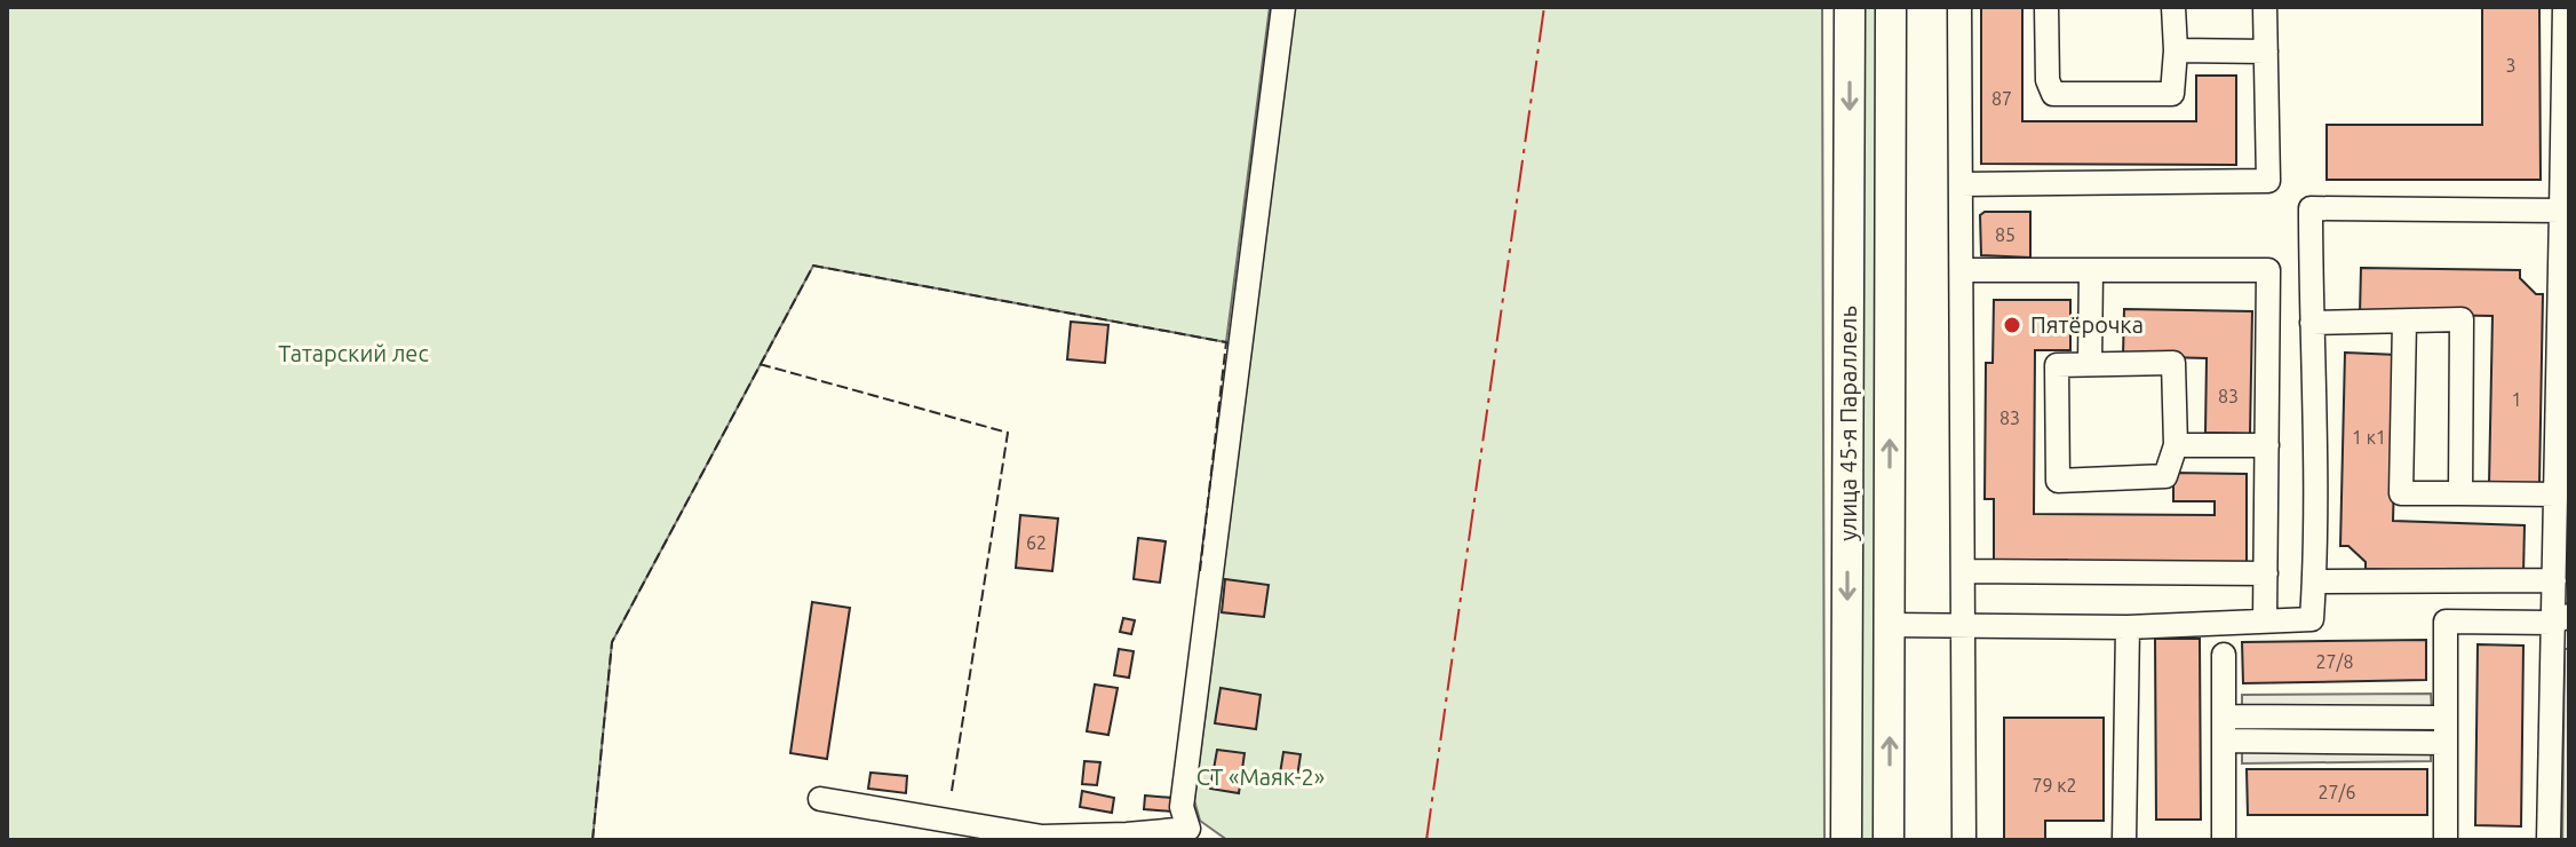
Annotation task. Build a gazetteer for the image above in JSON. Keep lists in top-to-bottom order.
{
  "streets": {
    "main road": ["улица 45-я Параллель"]
  },
  "parks": ["Татарский лес", "СТ «Маяк-2»"],
  "places": ["Пятёрочка"],
  "house_numbers": [
    "3",
    "87",
    "85",
    "83",
    "1",
    "83",
    "1 к1",
    "62",
    "27/8",
    "79 к2",
    "27/6"
  ]
}
